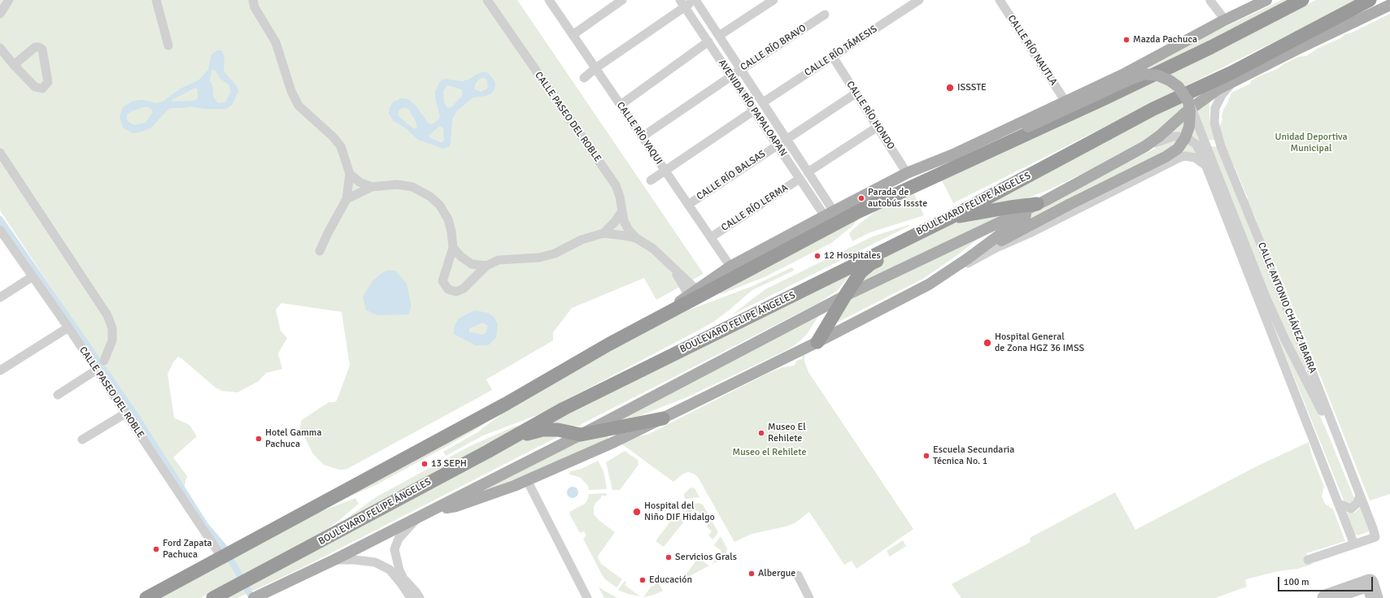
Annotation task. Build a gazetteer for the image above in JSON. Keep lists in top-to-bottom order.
{
  "streets": {
    "highway": ["BOULEVARD FELIPE ÁNGELES"],
    "street": [
      "CALLE RÍO BRAVO",
      "CALLE RÍO NAUTLA",
      "CALLE RÍO TÁMESIS",
      "AVENIDA RÍO PAPALOAPAN",
      "CALLE RÍO HONDO",
      "CALLE PASEO DEL ROBLE",
      "CALLE RÍO YAQUI",
      "CALLE RÍO BALSAS",
      "CALLE RÍO LERMA",
      "CALLE ANTONIO CHÁVEZ IBARRA"
    ]
  },
  "crossings": [
    ["CALLE RÍO BRAVO", "AVENIDA RÍO PAPALOAPAN"],
    ["CALLE RÍO BRAVO", "CALLE RÍO YAQUI"],
    ["CALLE RÍO TÁMESIS", "AVENIDA RÍO PAPALOAPAN"],
    ["CALLE RÍO TÁMESIS", "CALLE RÍO HONDO"],
    ["AVENIDA RÍO PAPALOAPAN", "CALLE RÍO BALSAS"],
    ["AVENIDA RÍO PAPALOAPAN", "CALLE RÍO LERMA"],
    ["CALLE RÍO HONDO", "CALLE RÍO BALSAS"],
    ["CALLE RÍO YAQUI", "CALLE RÍO BALSAS"],
    ["CALLE RÍO YAQUI", "CALLE RÍO LERMA"]
  ],
  "parks": ["Unidad Deportiva Municipal", "Museo el Rehilete"],
  "places": [
    "Mazda Pachuca",
    "ISSSTE",
    "Parada de autobús Issste",
    "12 Hospitales",
    "Hospital General de Zona HGZ 36 IMSS",
    "Museo El Rehilete",
    "Hotel Gamma Pachuca",
    "Escuela Secundaria Técnica No. 1",
    "13 SEPH",
    "Hospital del Niño DIF Hidalgo",
    "Ford Zapata Pachuca",
    "Servicios Grals",
    "Albergue",
    "Educación"
  ],
  "scale_bar": "100 m"
}
